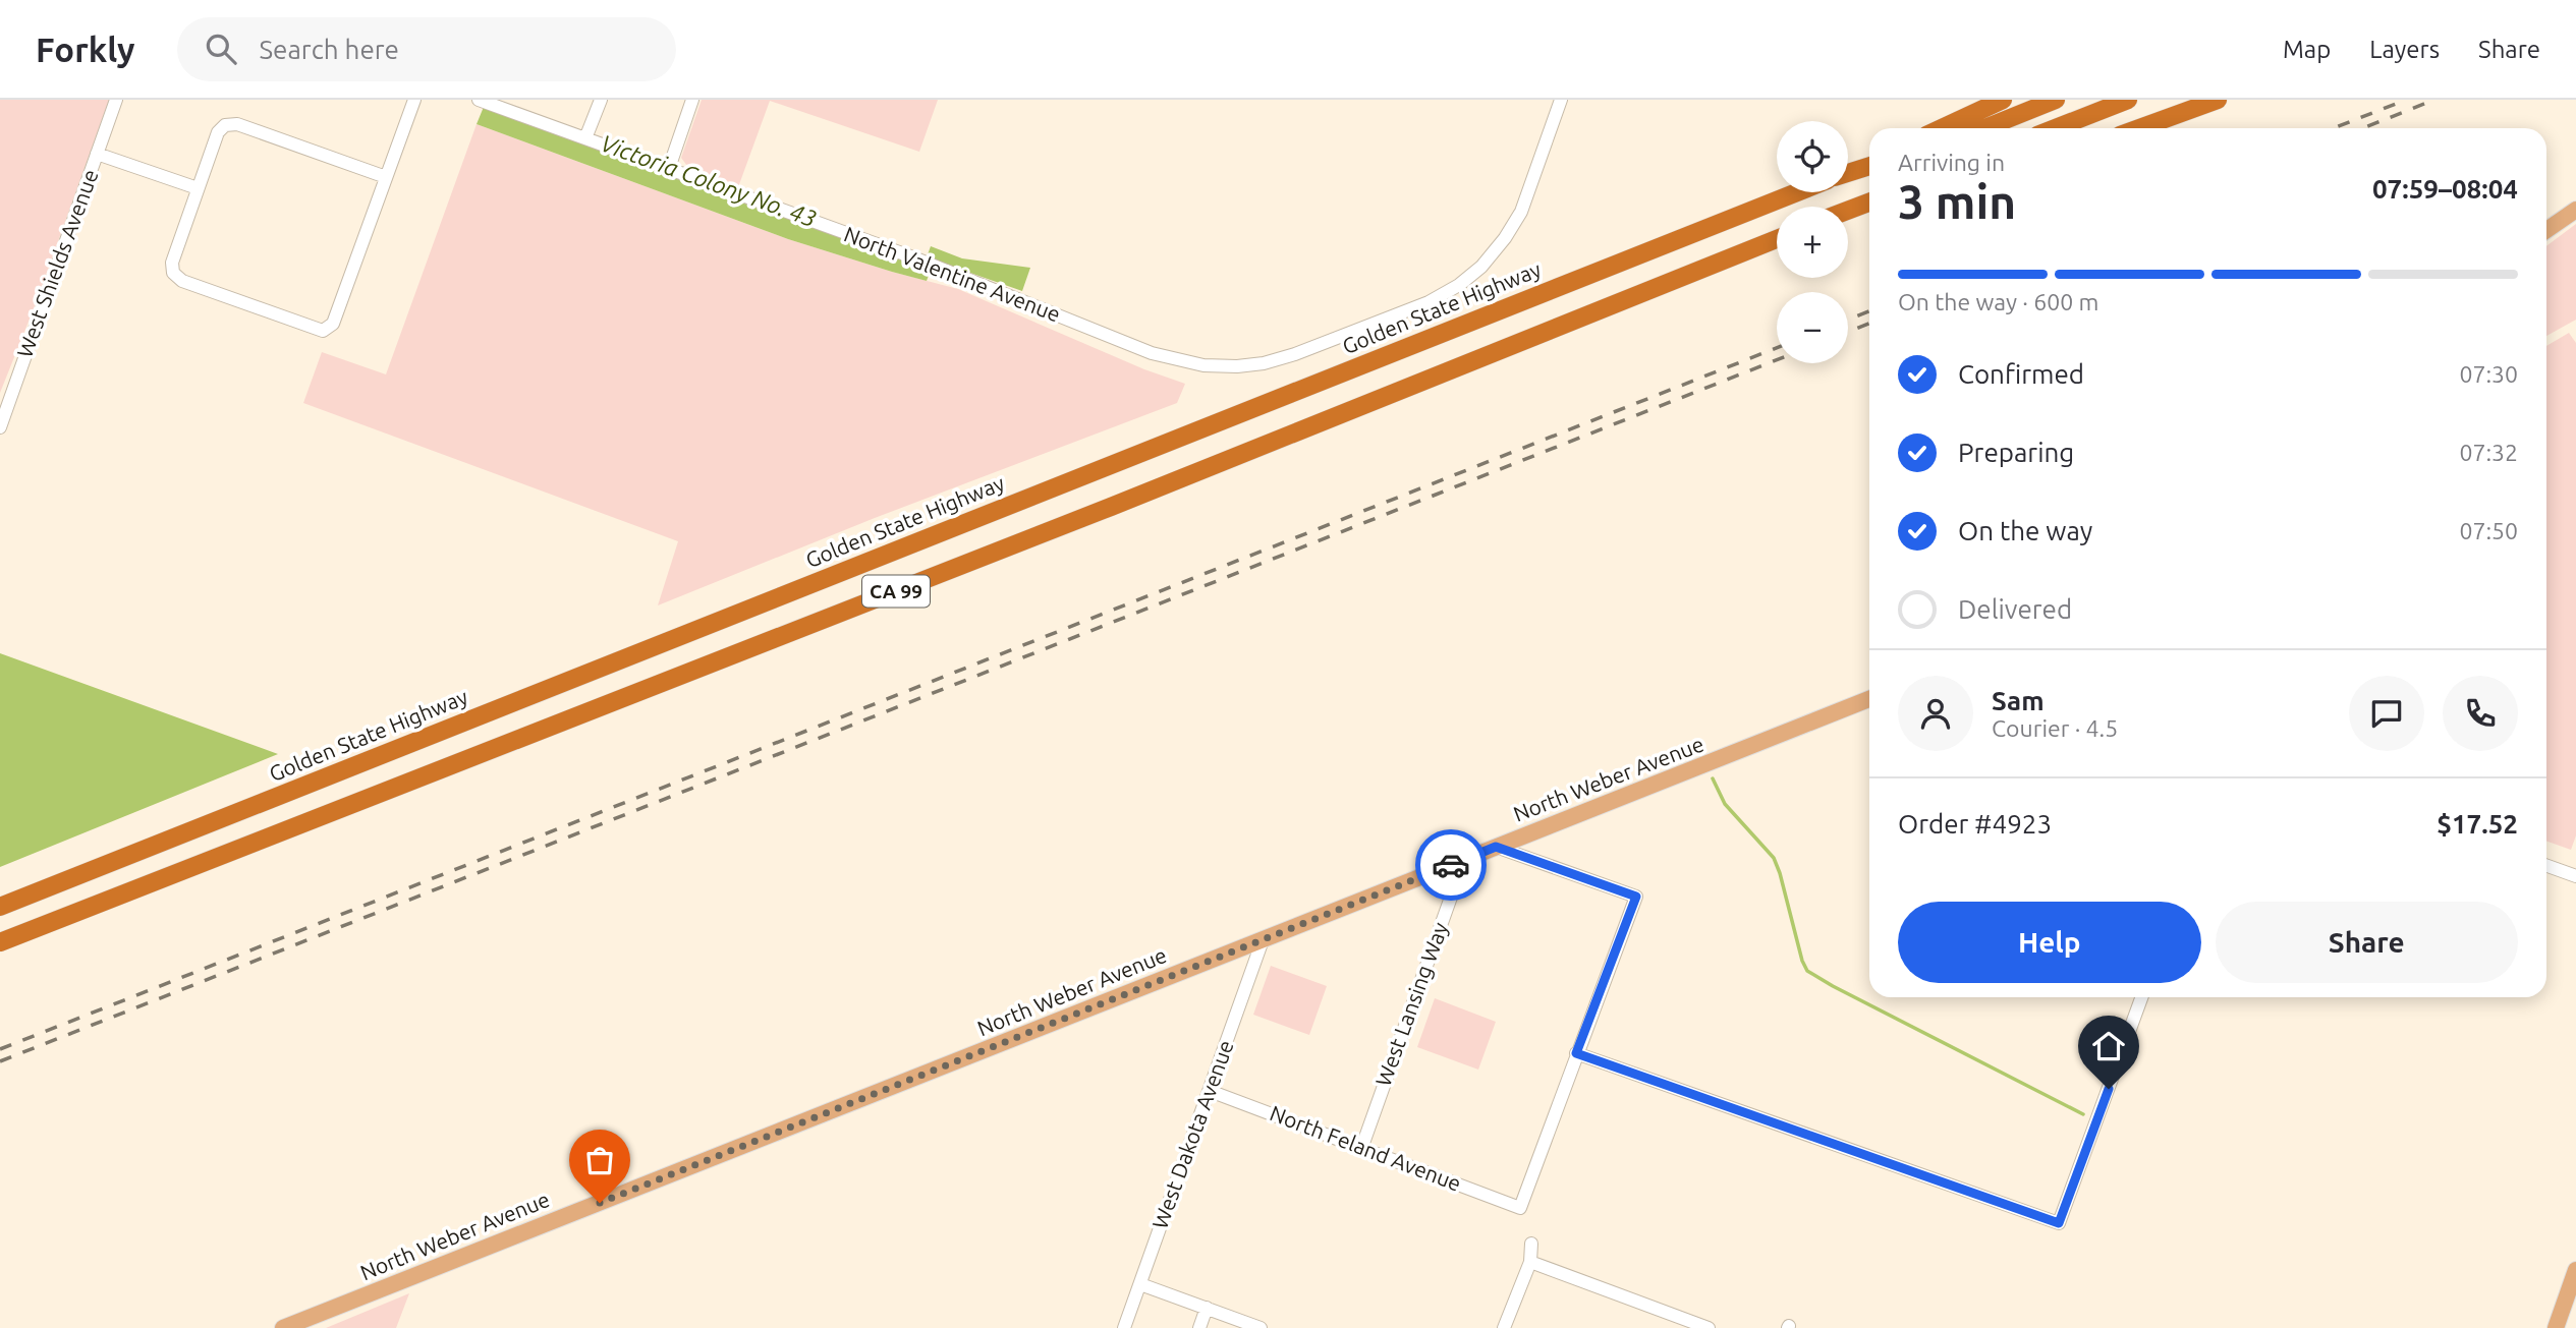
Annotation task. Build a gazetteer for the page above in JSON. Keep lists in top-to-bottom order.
{
  "streets": {
    "highway": ["Golden State Highway", "CA 99"],
    "main road": ["North Weber Avenue"],
    "street": [
      "West Shields Avenue",
      "North Valentine Avenue",
      "West Lansing Way",
      "West Dakota Avenue",
      "North Feland Avenue"
    ]
  },
  "crossings": [
    ["North Weber Avenue", "West Lansing Way"],
    ["North Weber Avenue", "West Dakota Avenue"],
    ["West Lansing Way", "North Feland Avenue"],
    ["West Dakota Avenue", "North Feland Avenue"]
  ],
  "water": ["Victoria Colony No. 43"],
  "page": {
    "header": "Forkly",
    "search": "Search here",
    "nav": ["Map", "Layers", "Share"],
    "map_buttons": ["+", "−"],
    "heading": ["3 min", "Arriving in", "07:59–08:04"],
    "panel": [
      "Sam",
      "Courier · 4.5",
      "Order #4923",
      "$17.52"
    ],
    "bar": "On the way · 600 m",
    "list": [
      ["Confirmed", "07:30"],
      ["Preparing", "07:32"],
      ["On the way", "07:50"],
      "Delivered"
    ],
    "buttons": ["Help", "Share"]
  }
}
